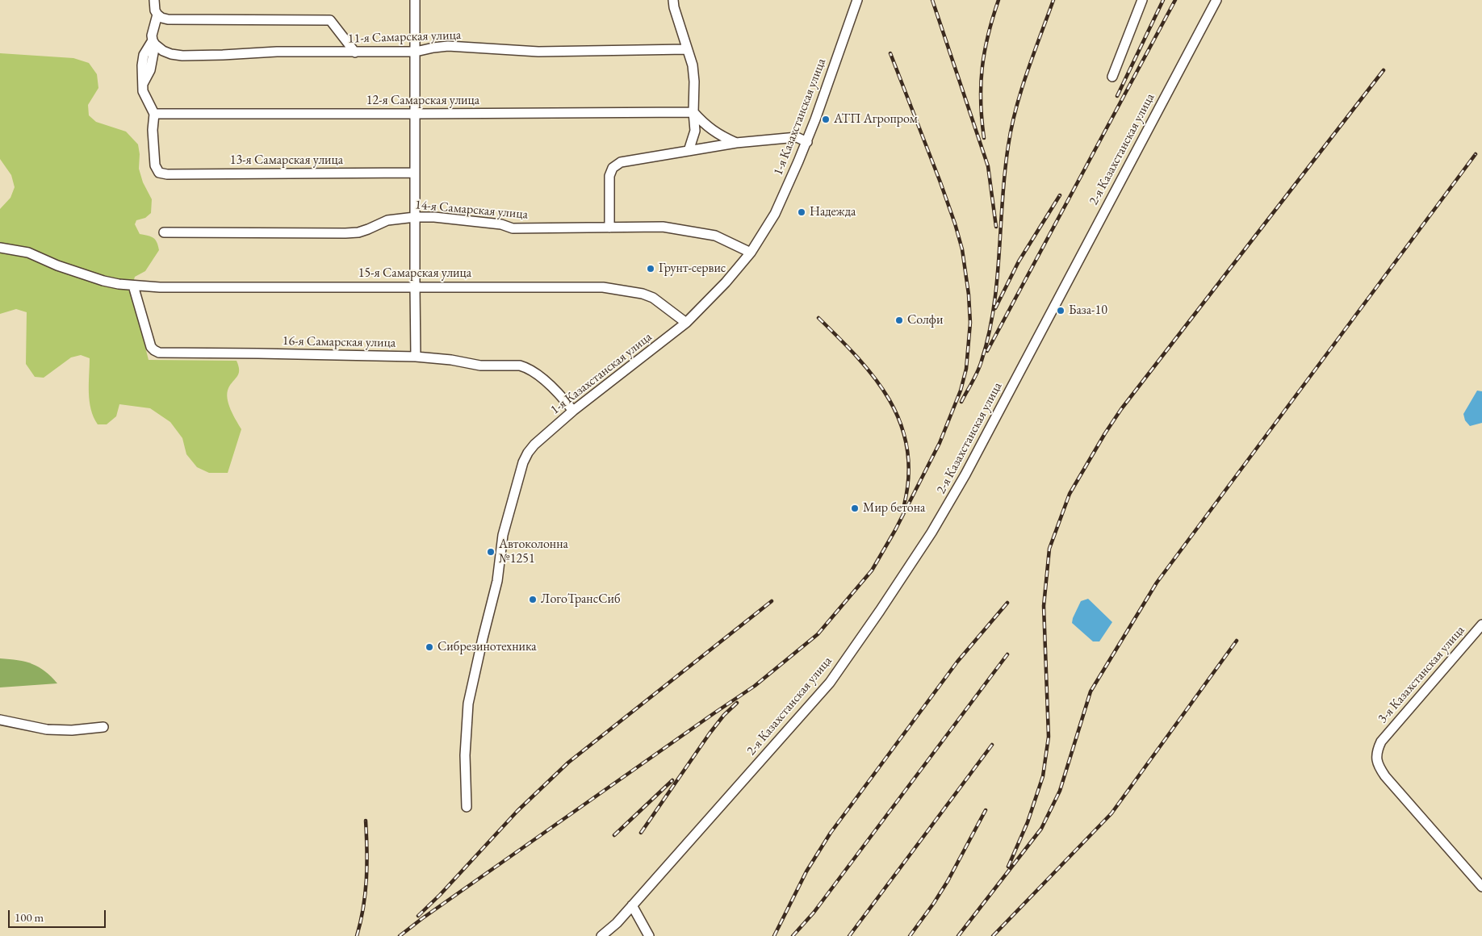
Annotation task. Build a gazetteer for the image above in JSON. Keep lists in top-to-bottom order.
{
  "streets": {
    "street": [
      "11-я Самарская улица",
      "12-я Самарская улица",
      "1-я Казахстанская улица",
      "2-я Казахстанская улица",
      "13-я Самарская улица",
      "14-я Самарская улица",
      "15-я Самарская улица",
      "16-я Самарская улица",
      "3-я Казахстанская улица"
    ]
  },
  "crossings": [
    ["12-я Самарская улица", "13-я Самарская улица"],
    ["1-я Казахстанская улица", "14-я Самарская улица"],
    ["1-я Казахстанская улица", "15-я Самарская улица"],
    ["1-я Казахстанская улица", "16-я Самарская улица"],
    ["15-я Самарская улица", "16-я Самарская улица"]
  ],
  "places": [
    "АТП Агропром",
    "Надежда",
    "Грунт-сервис",
    "База-10",
    "Солфи",
    "Мир бетона",
    "Автоколонна №1251",
    "ЛогоТрансСиб",
    "Сибрезинотехника"
  ],
  "scale_bar": "100 m"
}
